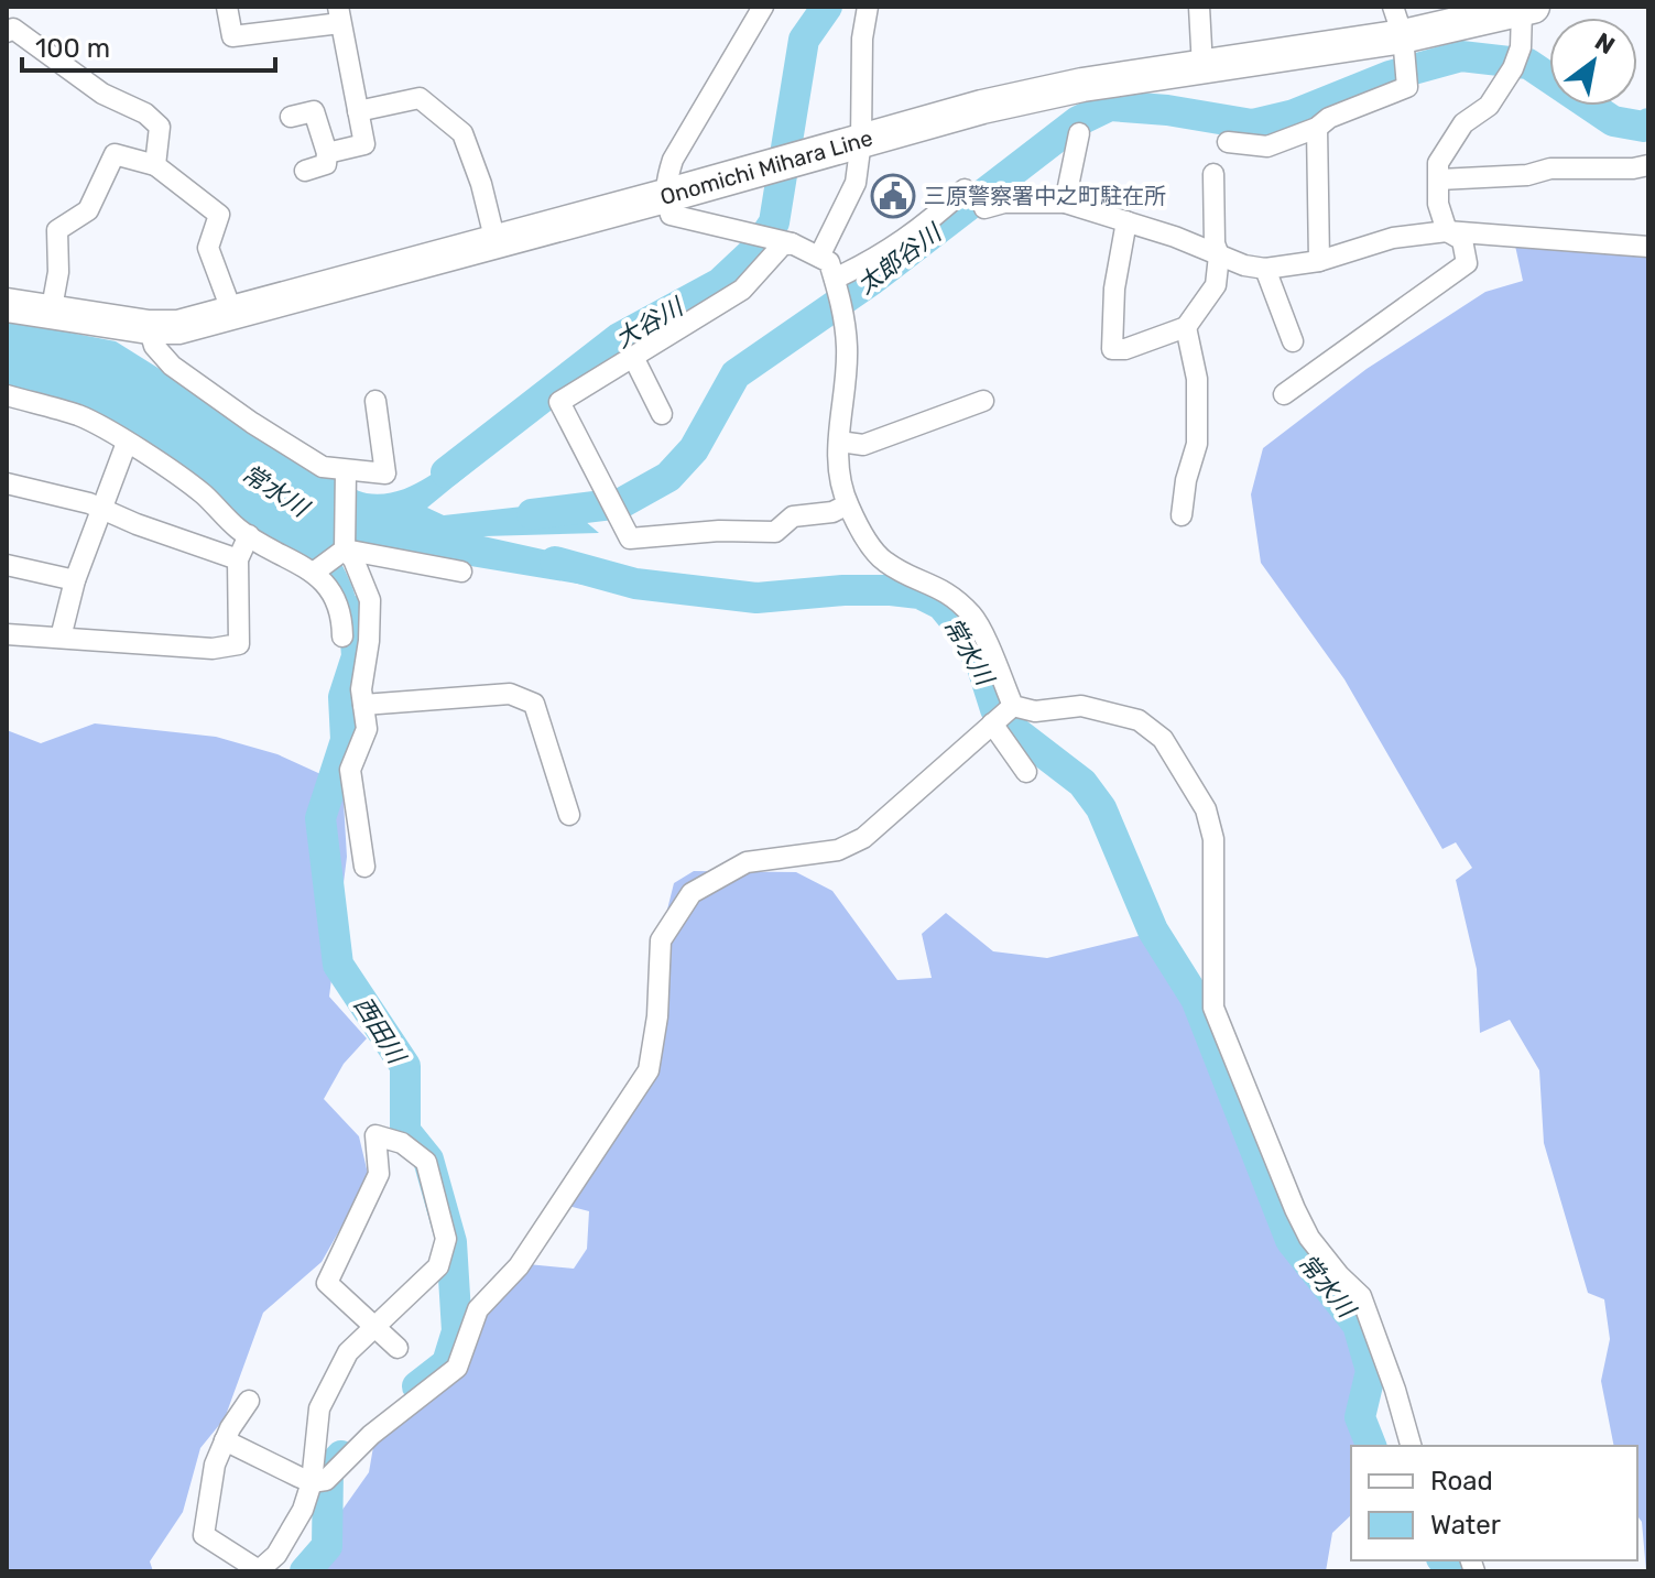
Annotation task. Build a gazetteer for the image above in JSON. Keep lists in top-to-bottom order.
{
  "streets": {
    "main road": ["Onomichi Mihara Line"]
  },
  "water": [
    "太郎谷川",
    "大谷川",
    "常水川",
    "西田川"
  ],
  "places": {
    "public building": ["三原警察署中之町駐在所"]
  },
  "legend": ["Road", "Water"],
  "scale_bar": "100 m",
  "north": "top right"
}
